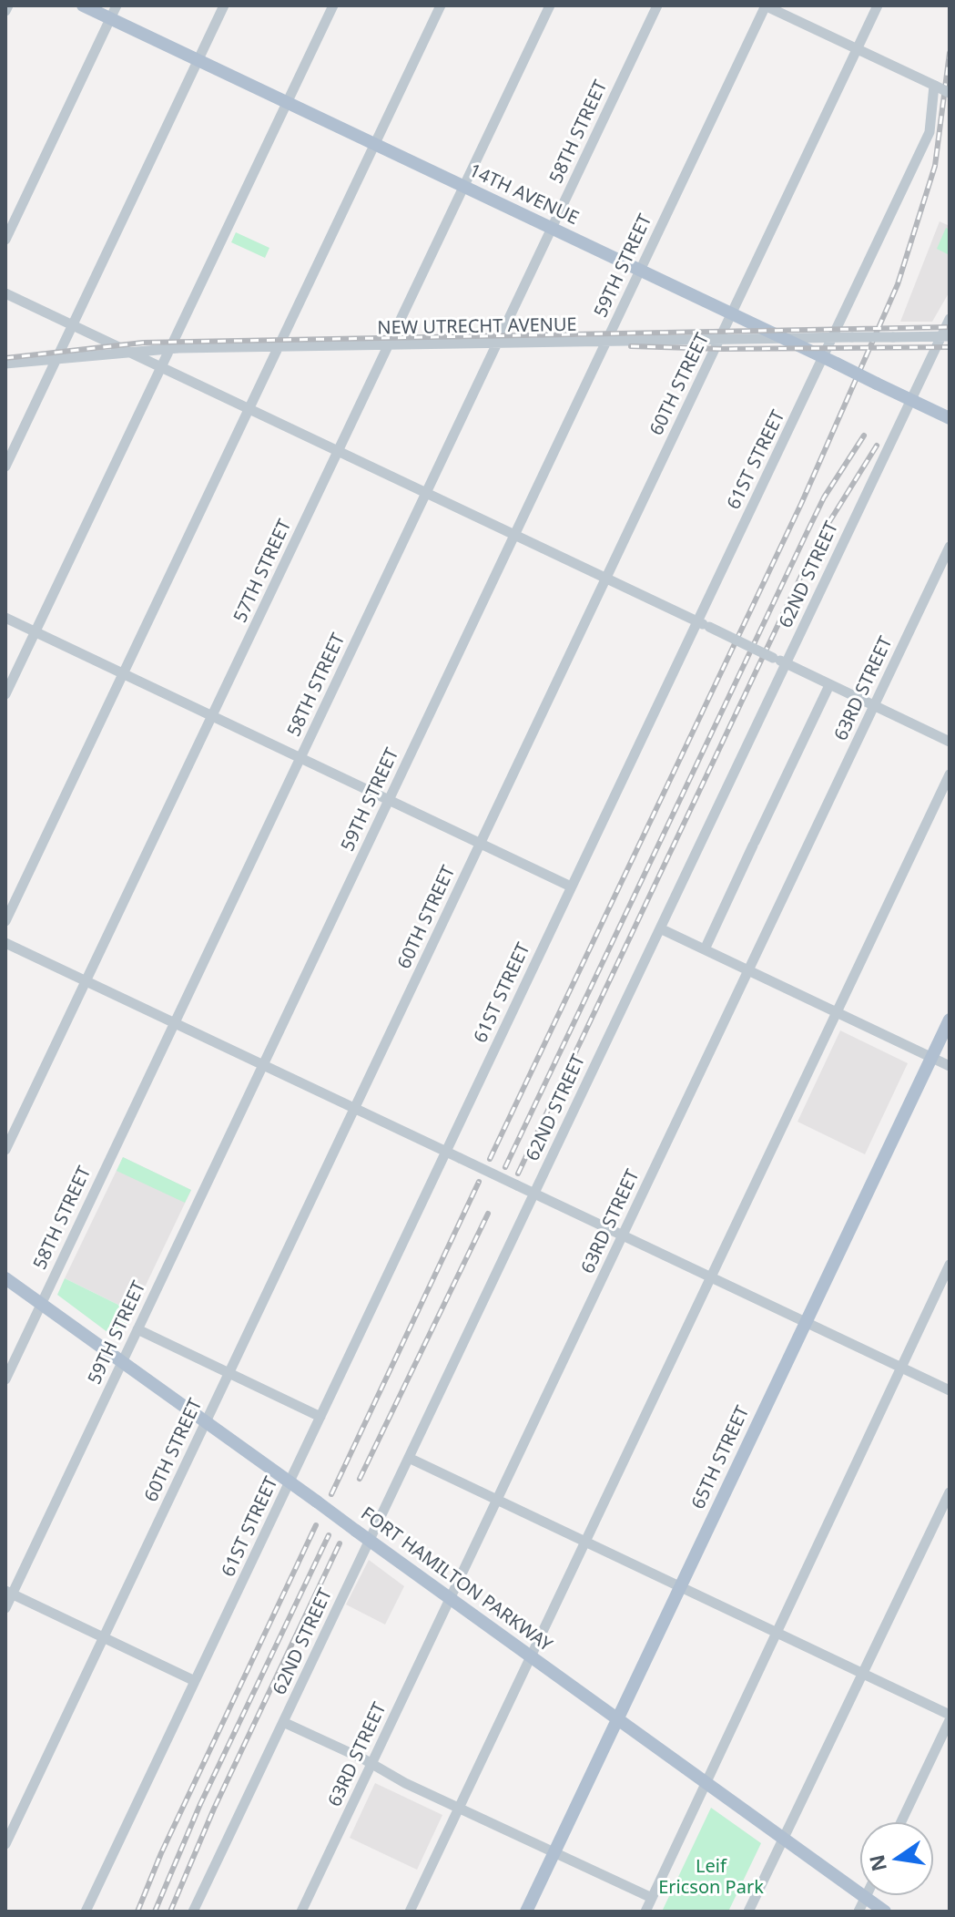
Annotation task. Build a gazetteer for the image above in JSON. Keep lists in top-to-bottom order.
{
  "streets": {
    "main road": ["14TH AVENUE", "65TH STREET", "FORT HAMILTON PARKWAY"],
    "street": [
      "58TH STREET",
      "59TH STREET",
      "NEW UTRECHT AVENUE",
      "60TH STREET",
      "61ST STREET",
      "57TH STREET",
      "62ND STREET",
      "63RD STREET"
    ]
  },
  "crossings": [
    ["58TH STREET", "14TH AVENUE"],
    ["58TH STREET", "NEW UTRECHT AVENUE"],
    ["58TH STREET", "FORT HAMILTON PARKWAY"],
    ["14TH AVENUE", "59TH STREET"],
    ["14TH AVENUE", "NEW UTRECHT AVENUE"],
    ["14TH AVENUE", "60TH STREET"],
    ["14TH AVENUE", "61ST STREET"],
    ["14TH AVENUE", "57TH STREET"],
    ["14TH AVENUE", "62ND STREET"],
    ["59TH STREET", "NEW UTRECHT AVENUE"],
    ["59TH STREET", "FORT HAMILTON PARKWAY"],
    ["NEW UTRECHT AVENUE", "60TH STREET"],
    ["NEW UTRECHT AVENUE", "61ST STREET"],
    ["NEW UTRECHT AVENUE", "57TH STREET"],
    ["NEW UTRECHT AVENUE", "62ND STREET"],
    ["60TH STREET", "FORT HAMILTON PARKWAY"],
    ["61ST STREET", "FORT HAMILTON PARKWAY"],
    ["62ND STREET", "FORT HAMILTON PARKWAY"],
    ["63RD STREET", "FORT HAMILTON PARKWAY"],
    ["65TH STREET", "FORT HAMILTON PARKWAY"]
  ],
  "parks": ["Leif Ericson Park"],
  "north": "left"
}
